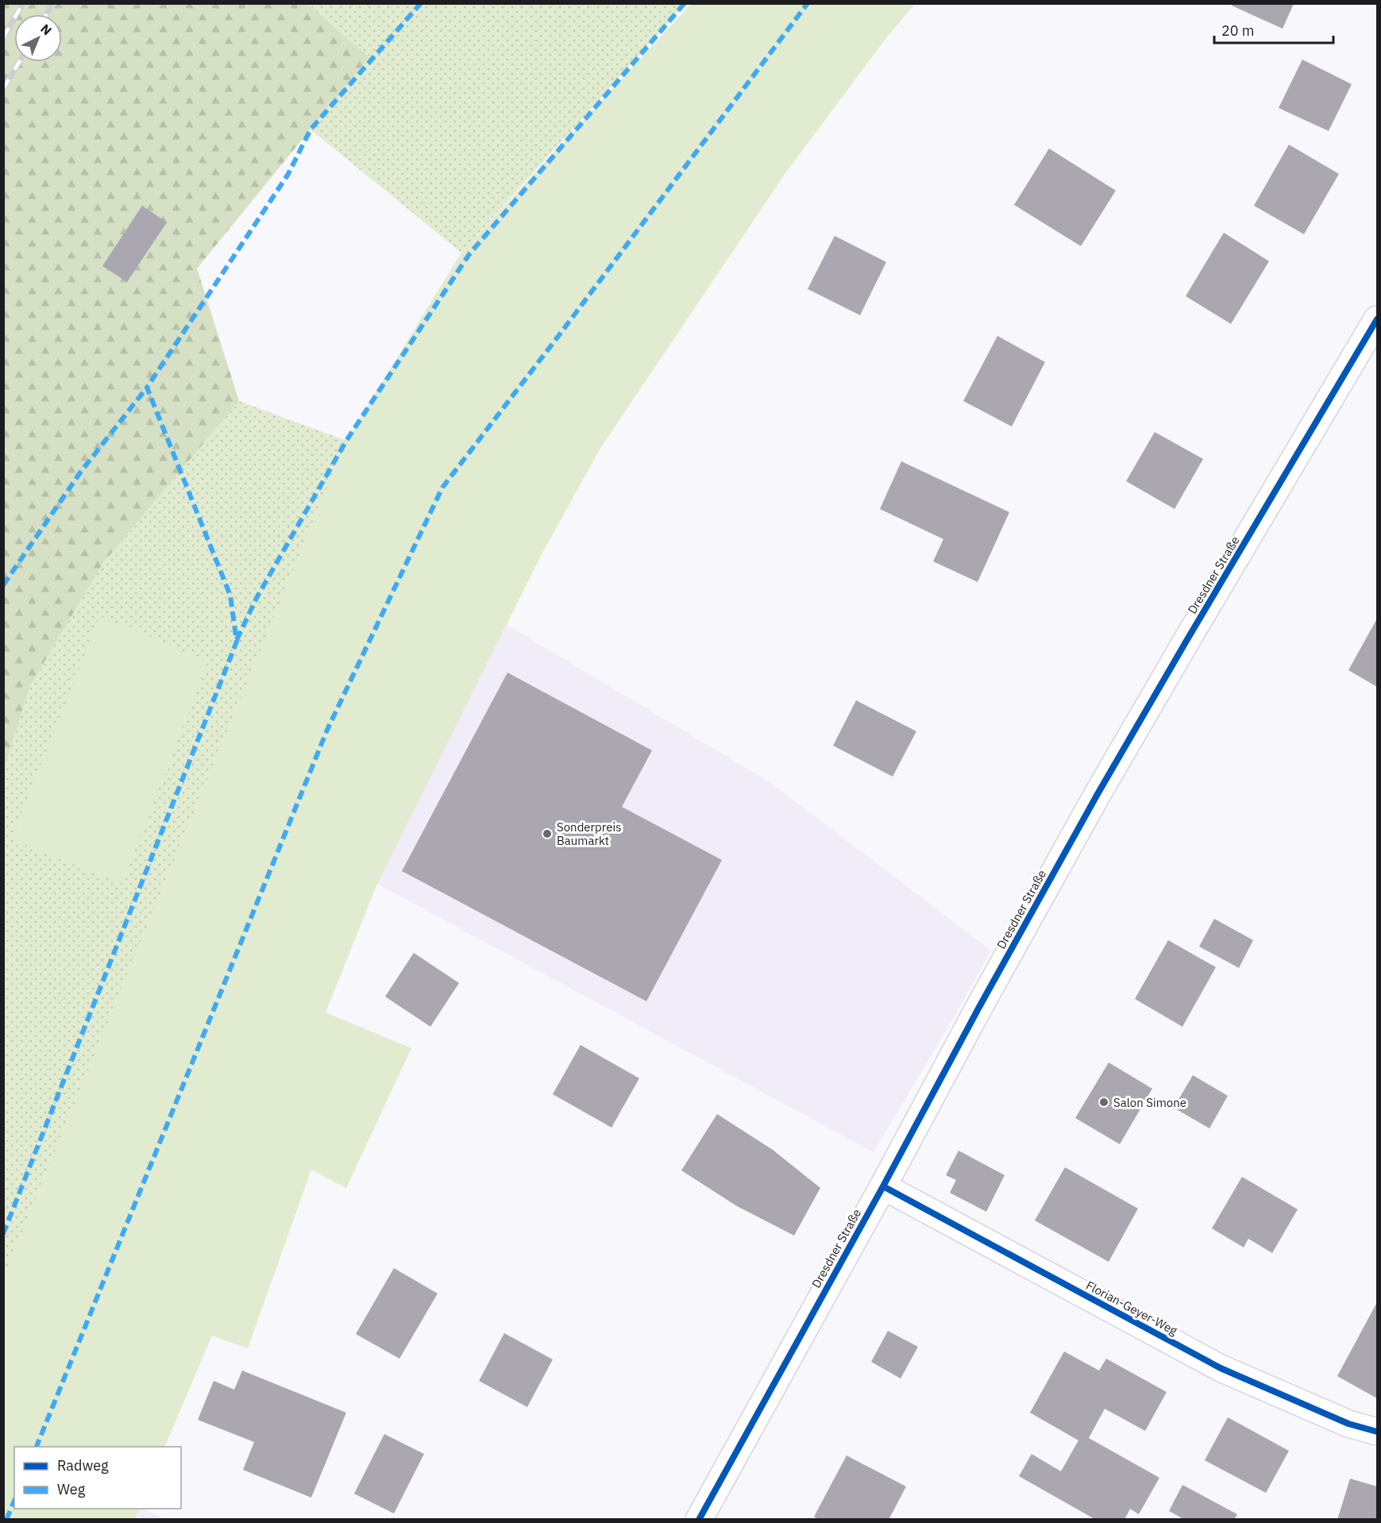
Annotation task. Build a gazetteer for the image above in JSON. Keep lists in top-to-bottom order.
{
  "streets": {
    "main road": ["Dresdner Straße", "Florian-Geyer-Weg"]
  },
  "crossings": [
    ["Dresdner Straße", "Florian-Geyer-Weg"]
  ],
  "places": ["Sonderpreis Baumarkt", "Salon Simone"],
  "legend": ["Radweg", "Weg"],
  "scale_bar": "20 m",
  "north": "top right"
}
